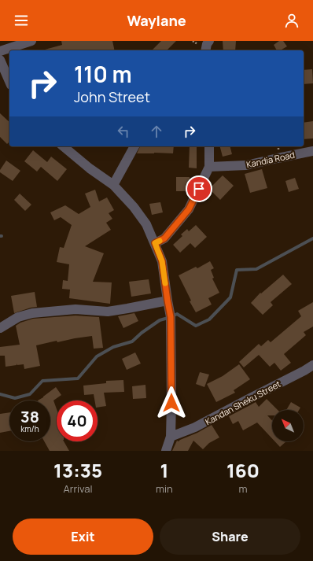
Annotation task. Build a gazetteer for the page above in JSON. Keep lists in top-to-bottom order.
{
  "streets": {
    "street": ["Kandia Road", "Kandan Sheku Street"]
  },
  "north": "top left",
  "page": {
    "header": "Waylane",
    "turn": ["110 m", "John Street"],
    "speed": "38 km/h",
    "limit": "40",
    "eta": [
      "13:35",
      "Arrival",
      "1",
      "min",
      "160",
      "m"
    ],
    "buttons": ["Exit", "Share"]
  }
}
